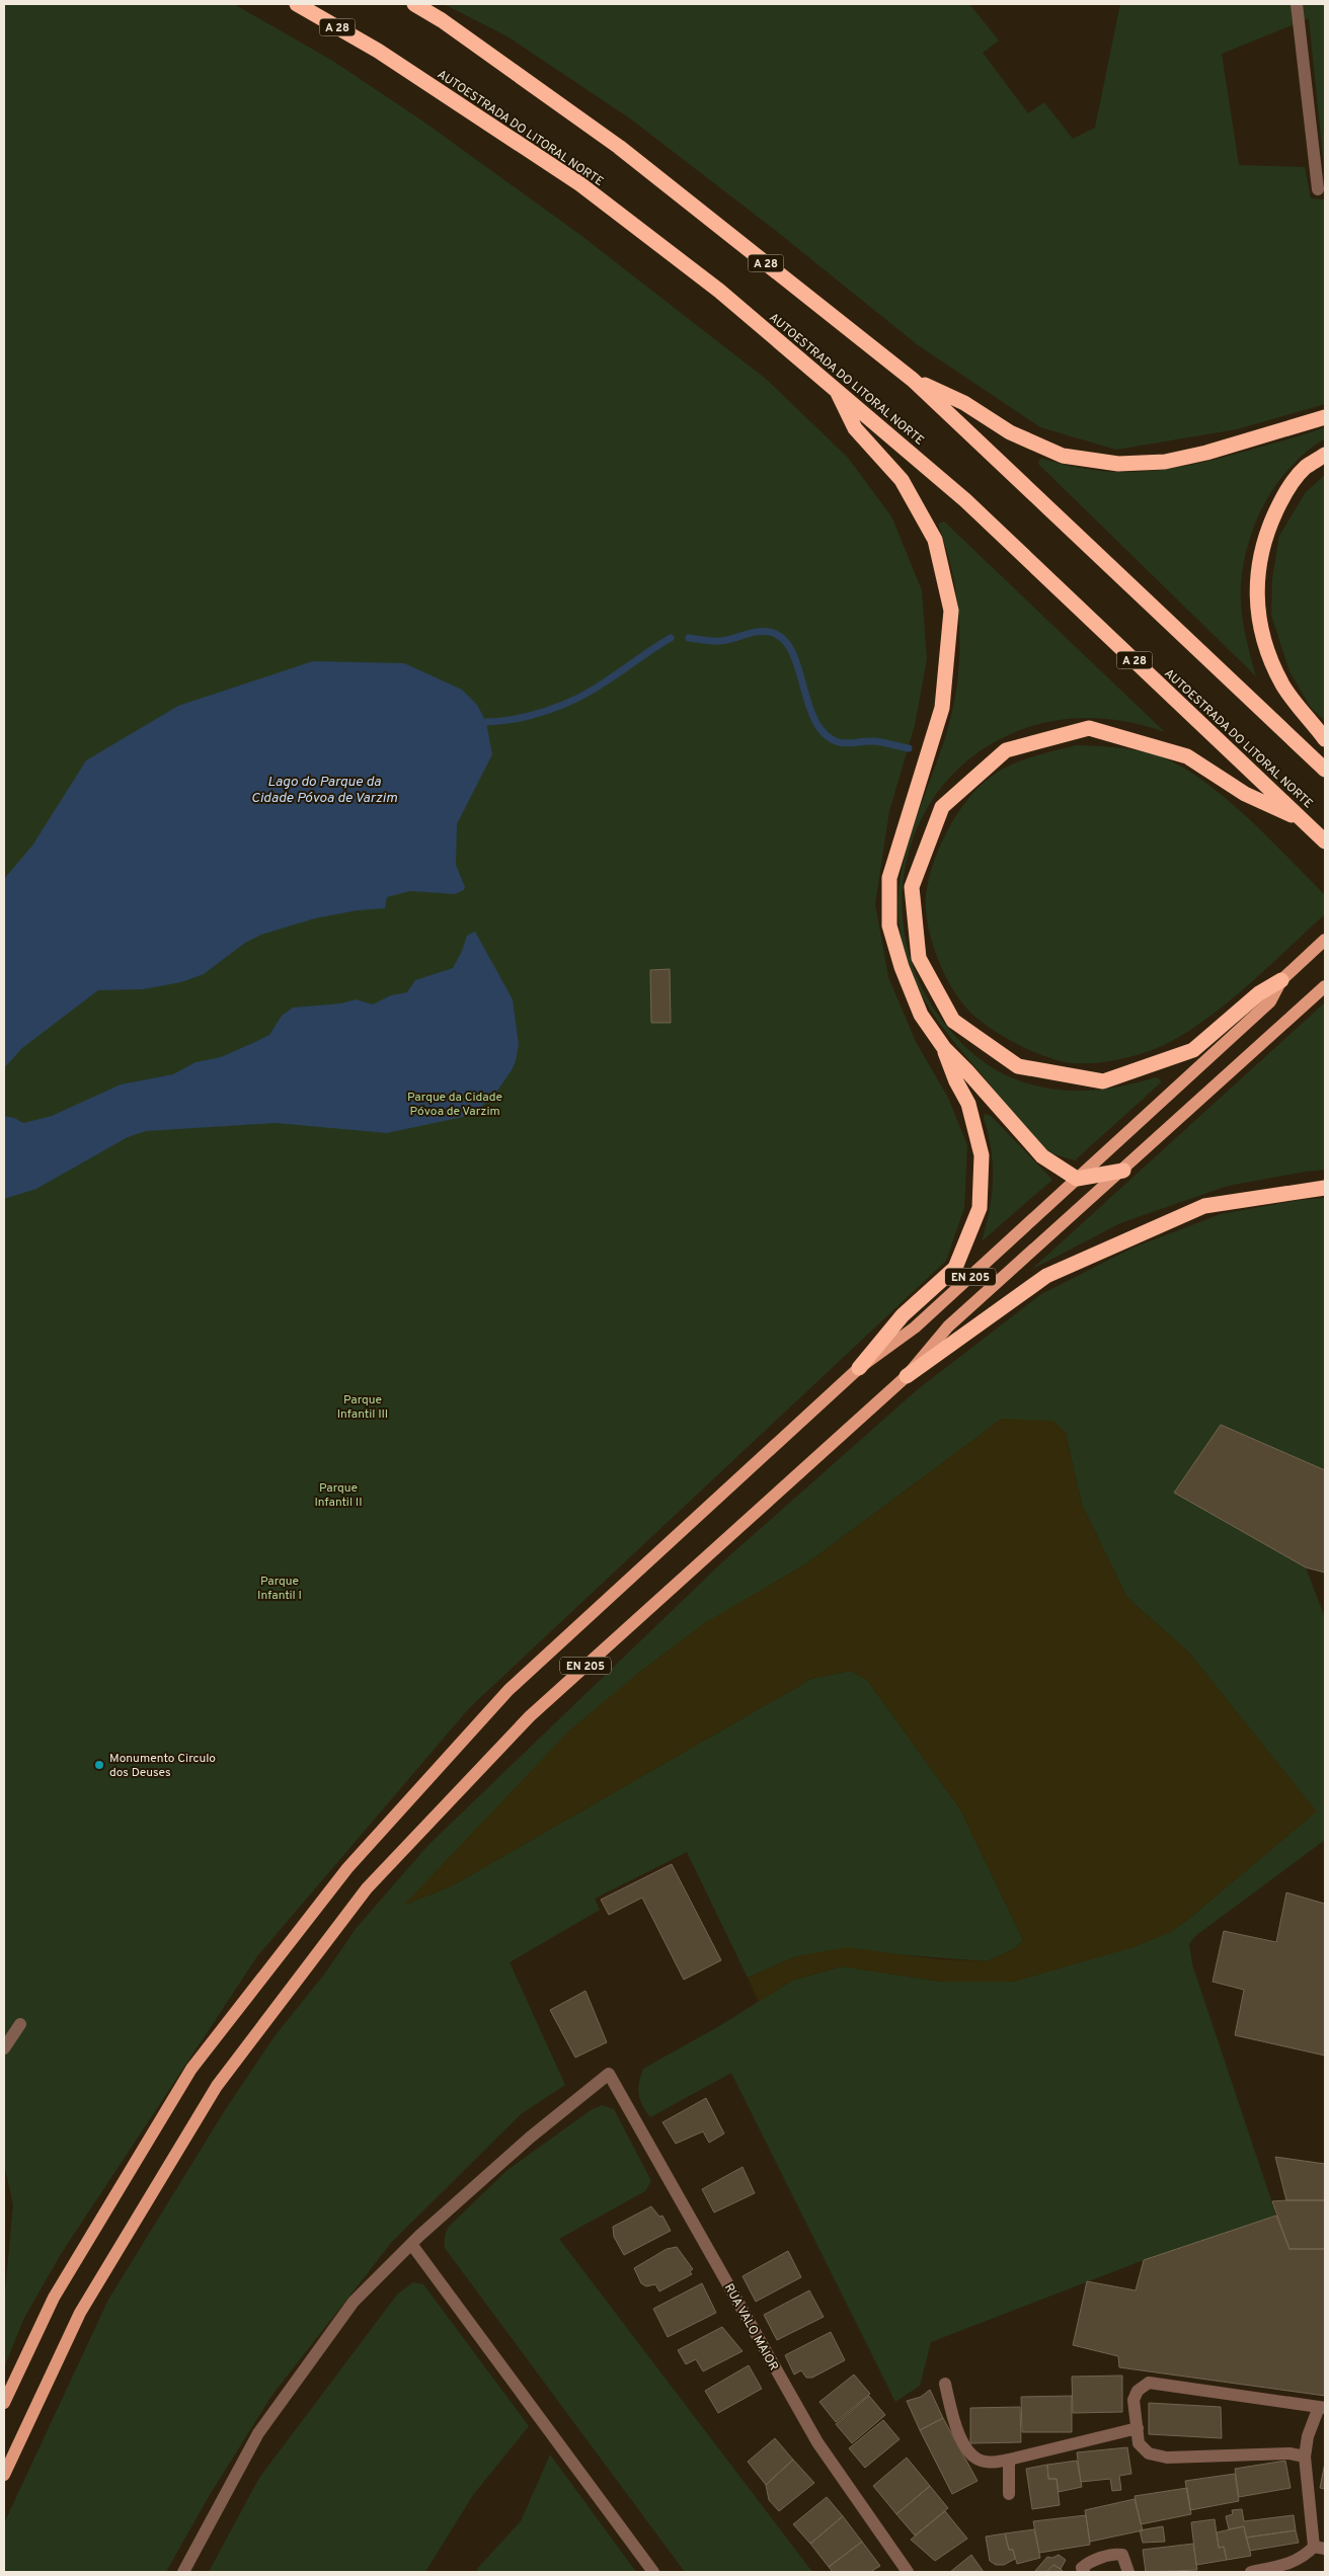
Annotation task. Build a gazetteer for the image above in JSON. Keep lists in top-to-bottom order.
{
  "streets": {
    "highway": ["A 28", "AUTOESTRADA DO LITORAL NORTE"],
    "main road": ["EN 205"],
    "street": ["RUA VALO MAIOR"]
  },
  "water": ["Lago do Parque da Cidade Póvoa de Varzim"],
  "parks": [
    "Parque da Cidade Póvoa de Varzim",
    "Parque Infantil III",
    "Parque Infantil II",
    "Parque Infantil I"
  ],
  "places": ["Monumento Circulo dos Deuses"]
}
